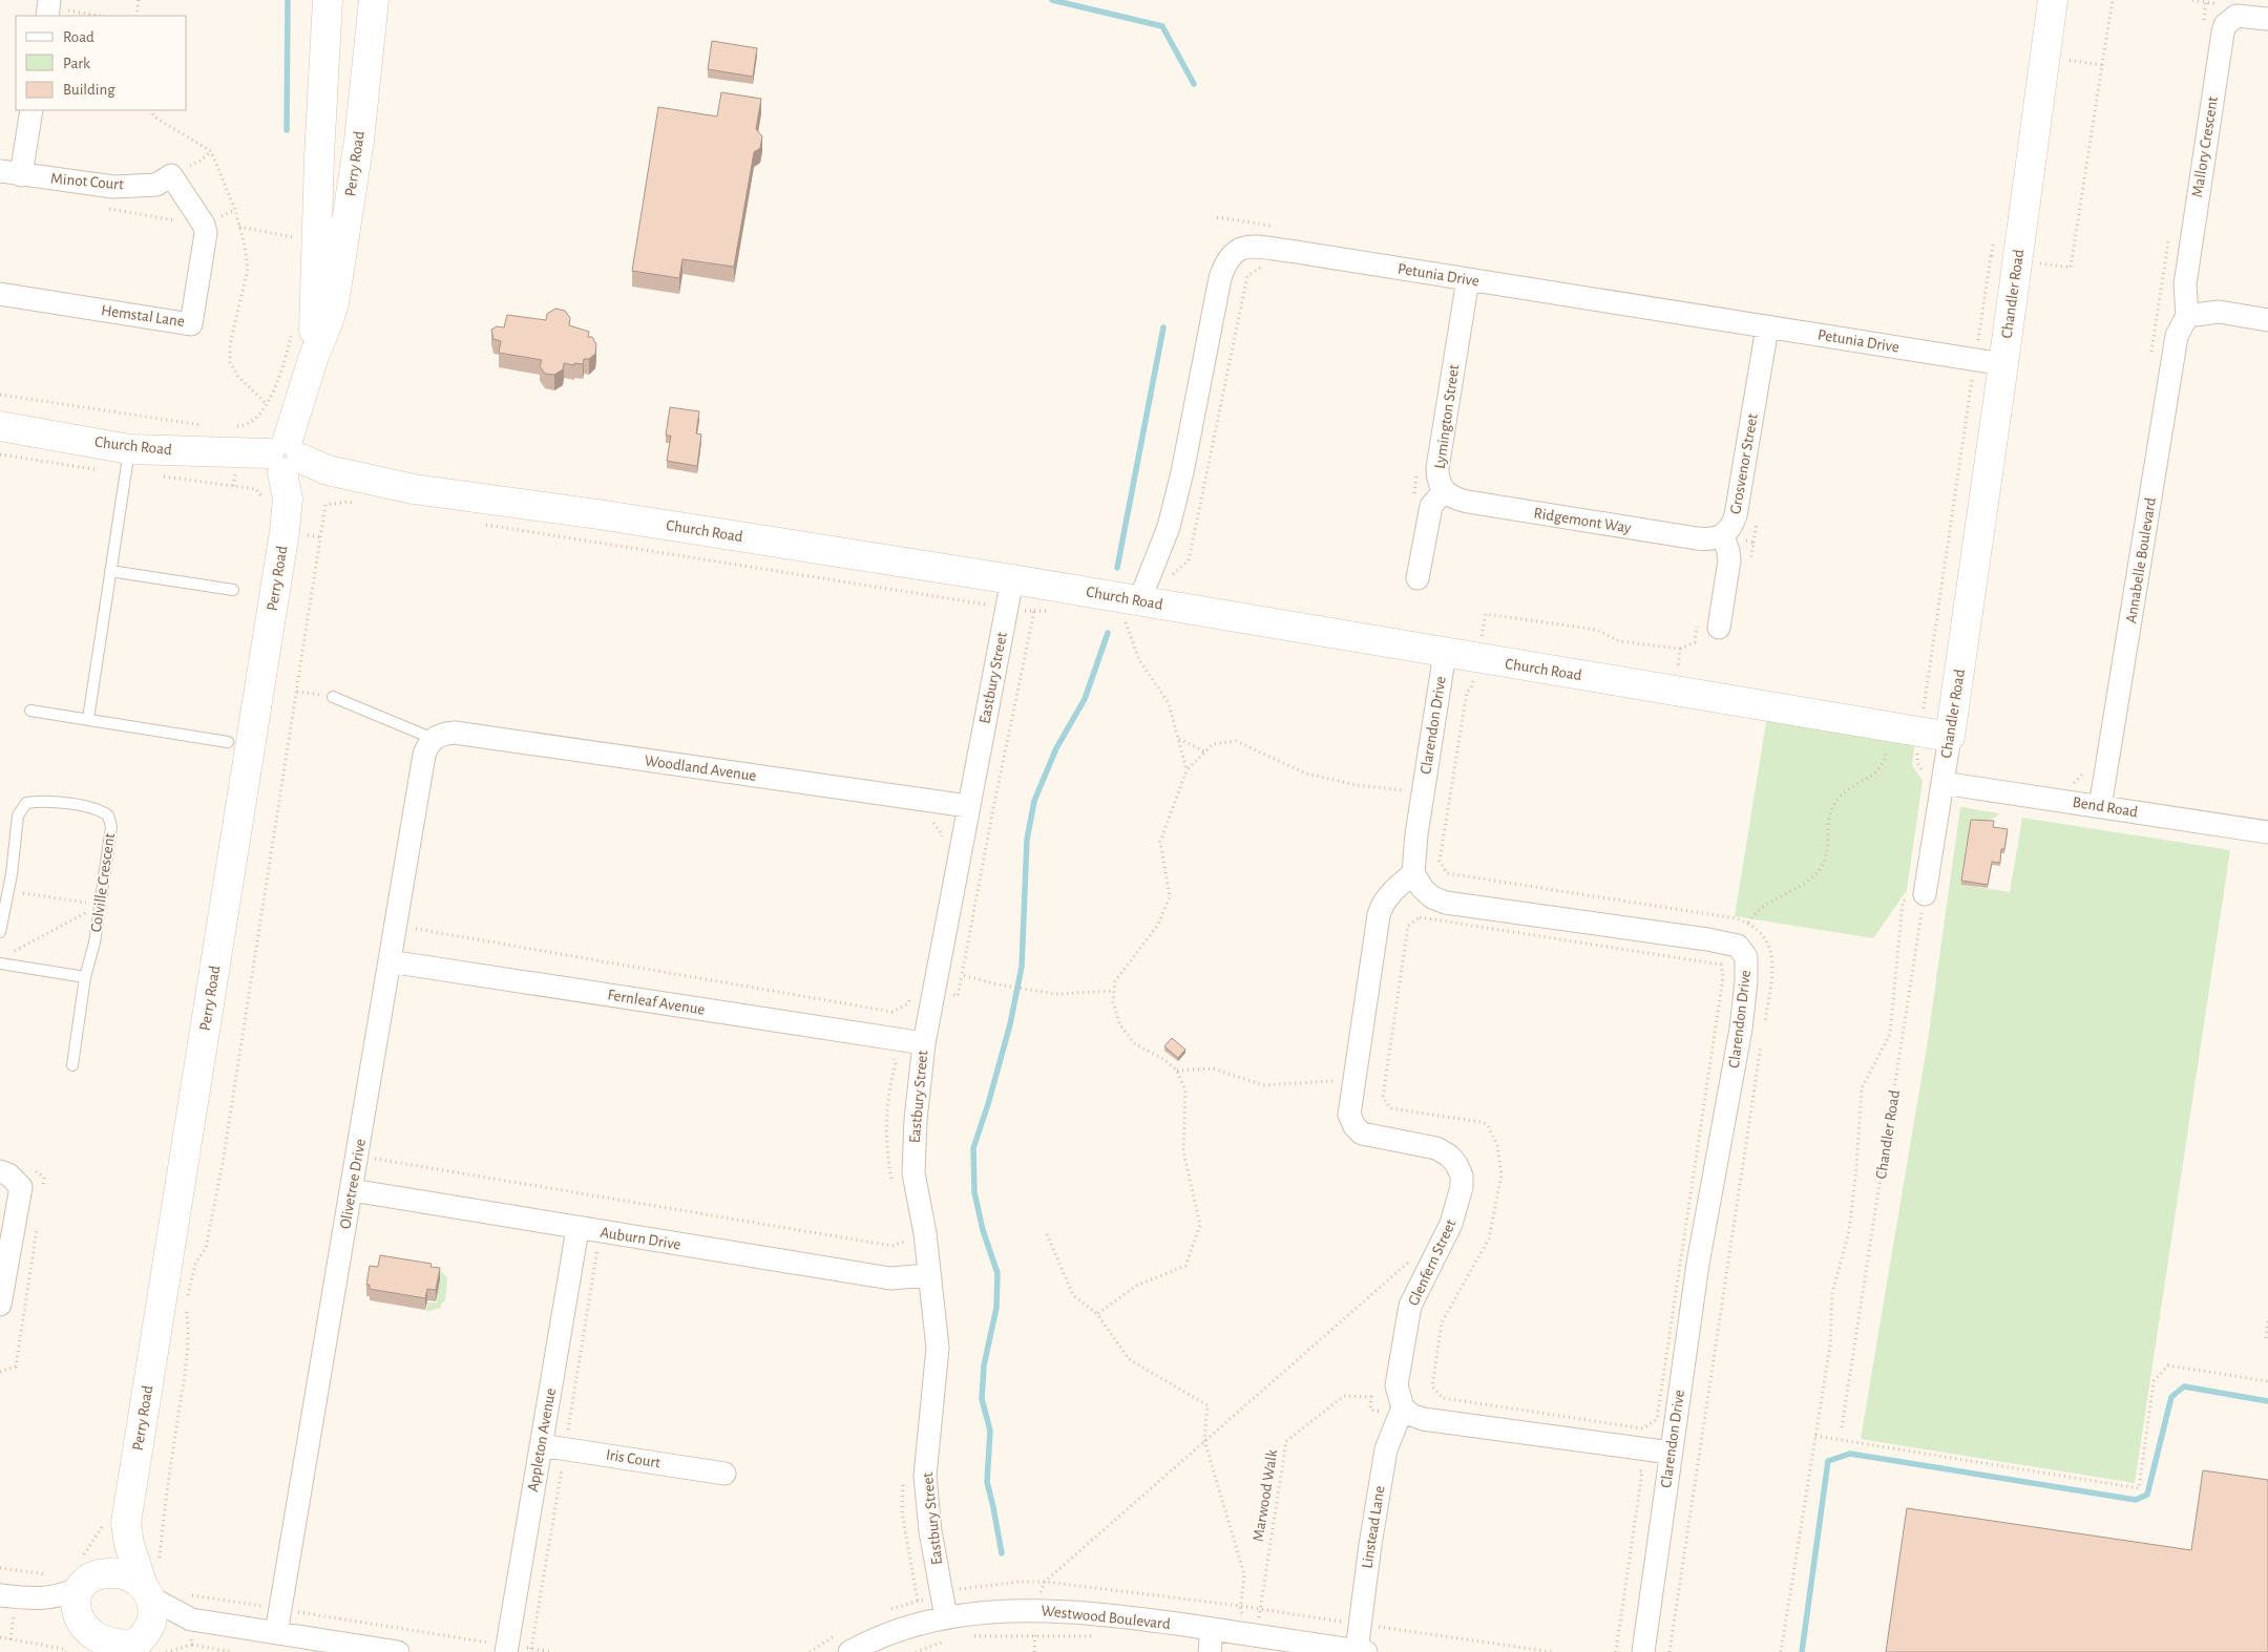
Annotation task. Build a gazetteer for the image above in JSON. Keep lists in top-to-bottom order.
{
  "streets": {
    "main road": ["Perry Road", "Chandler Road", "Church Road"],
    "street": [
      "Mallory Crescent",
      "Minot Court",
      "Petunia Drive",
      "Hemstal Lane",
      "Lymington Street",
      "Grosvenor Street",
      "Ridgemont Way",
      "Annabelle Boulevard",
      "Eastbury Street",
      "Clarendon Drive",
      "Woodland Avenue",
      "Bend Road",
      "Fernleaf Avenue",
      "Olivetree Drive",
      "Auburn Drive",
      "Glenfern Street",
      "Appleton Avenue",
      "Iris Court",
      "Linstead Lane",
      "Westwood Boulevard"
    ],
    "lane": ["Colville Crescent"],
    "path": ["Marwood Walk"]
  },
  "crossings": [
    ["Mallory Crescent", "Annabelle Boulevard"],
    ["Perry Road", "Church Road"],
    ["Minot Court", "Hemstal Lane"],
    ["Petunia Drive", "Chandler Road"],
    ["Petunia Drive", "Lymington Street"],
    ["Petunia Drive", "Church Road"],
    ["Petunia Drive", "Grosvenor Street"],
    ["Chandler Road", "Church Road"],
    ["Chandler Road", "Bend Road"],
    ["Lymington Street", "Ridgemont Way"],
    ["Church Road", "Eastbury Street"],
    ["Church Road", "Clarendon Drive"],
    ["Grosvenor Street", "Ridgemont Way"],
    ["Annabelle Boulevard", "Bend Road"],
    ["Eastbury Street", "Woodland Avenue"],
    ["Eastbury Street", "Fernleaf Avenue"],
    ["Eastbury Street", "Auburn Drive"],
    ["Eastbury Street", "Westwood Boulevard"],
    ["Clarendon Drive", "Glenfern Street"],
    ["Woodland Avenue", "Olivetree Drive"],
    ["Fernleaf Avenue", "Olivetree Drive"],
    ["Olivetree Drive", "Auburn Drive"],
    ["Auburn Drive", "Appleton Avenue"],
    ["Glenfern Street", "Marwood Walk"],
    ["Glenfern Street", "Linstead Lane"],
    ["Appleton Avenue", "Iris Court"],
    ["Marwood Walk", "Linstead Lane"],
    ["Marwood Walk", "Westwood Boulevard"],
    ["Linstead Lane", "Westwood Boulevard"]
  ],
  "legend": ["Road", "Park", "Building"]
}
